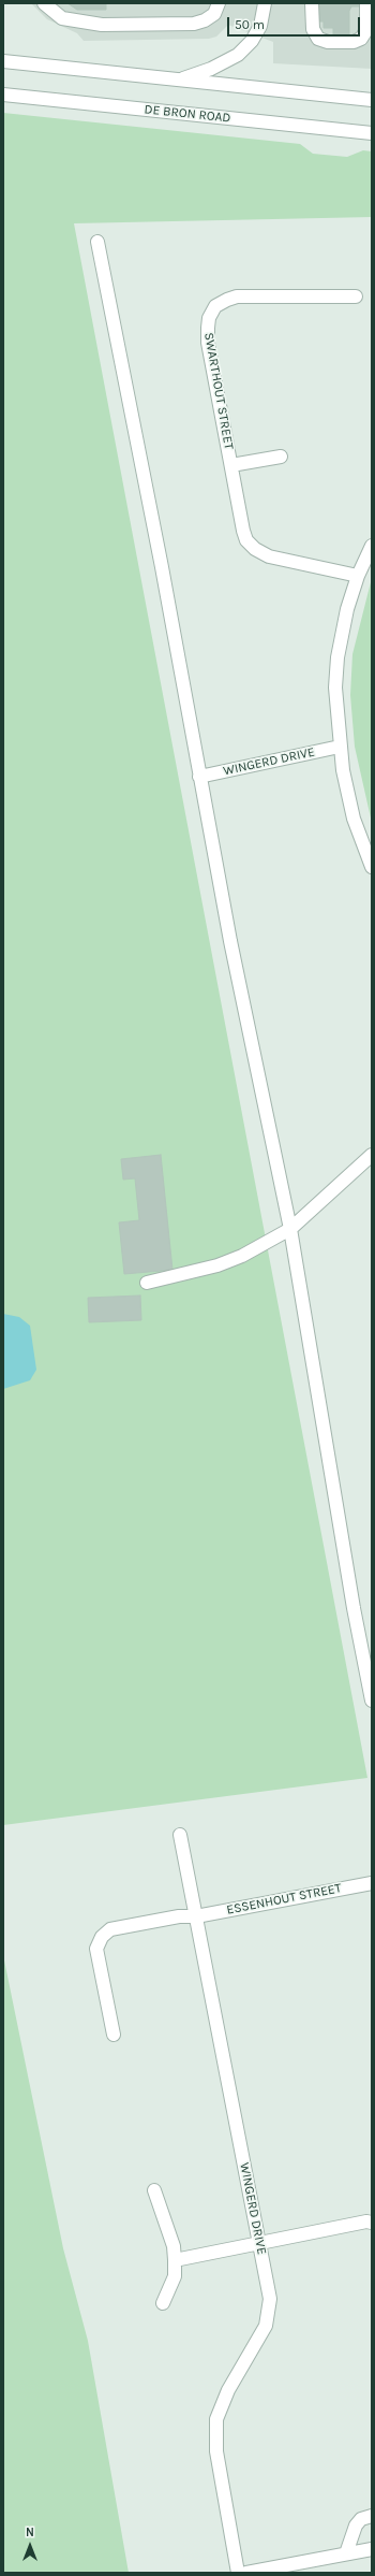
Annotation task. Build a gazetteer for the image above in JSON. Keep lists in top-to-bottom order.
{
  "streets": {
    "street": [
      "DE BRON ROAD",
      "SWARTHOUT STREET",
      "WINGERD DRIVE",
      "ESSENHOUT STREET"
    ]
  },
  "crossings": [
    ["WINGERD DRIVE", "ESSENHOUT STREET"]
  ],
  "scale_bar": "50 m",
  "north": "top"
}
